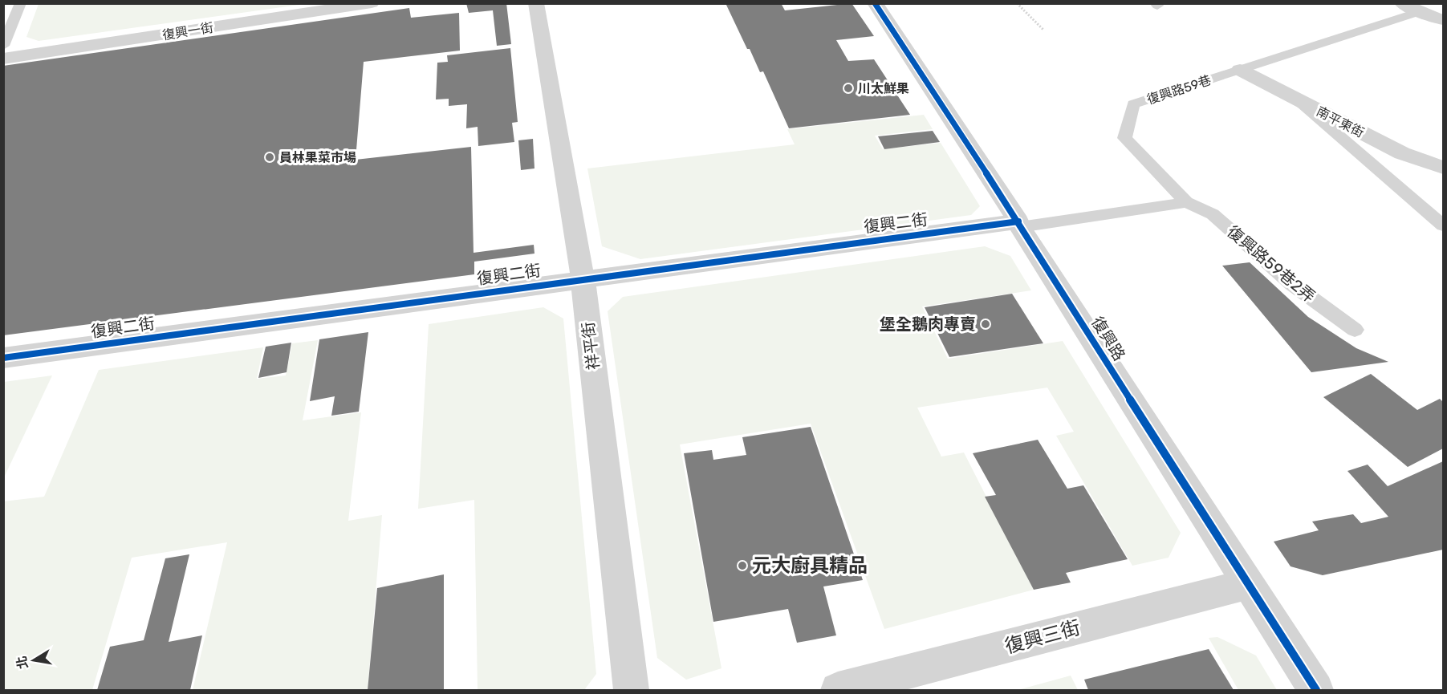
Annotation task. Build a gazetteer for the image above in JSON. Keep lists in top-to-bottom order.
{
  "streets": {
    "street": [
      "復興一街",
      "南平東街",
      "復興二街",
      "復興路",
      "祥平街",
      "復興三街"
    ],
    "lane": ["復興路59巷", "復興路59巷2弄"]
  },
  "crossings": [
    ["復興路59巷", "南平東街"],
    ["復興路59巷", "復興路59巷2弄"],
    ["復興二街", "復興路"],
    ["復興二街", "祥平街"],
    ["復興路", "復興三街"]
  ],
  "places": [
    "川太鮮果",
    "員林果菜市場",
    "堡全鵝肉專賣",
    "元大廚具精品"
  ],
  "north": "left"
}
